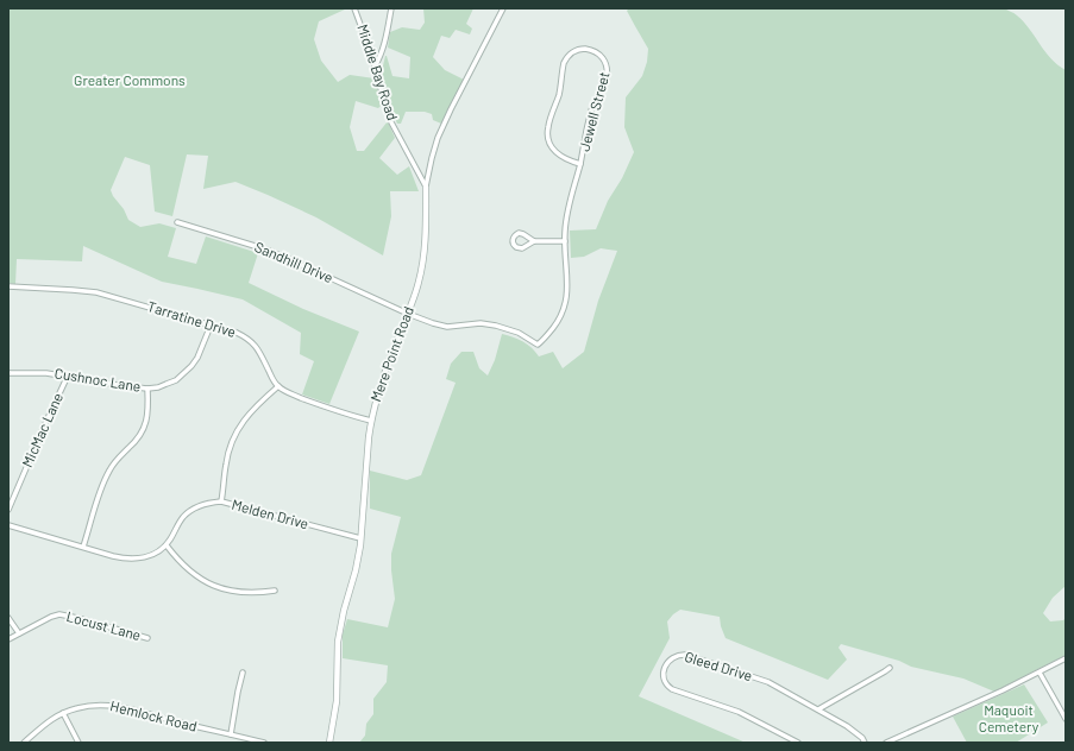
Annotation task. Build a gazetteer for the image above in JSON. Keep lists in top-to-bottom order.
{
  "streets": {
    "street": [
      "Middle Bay Road",
      "Jewell Street",
      "Sandhill Drive",
      "Tarratine Drive",
      "Mere Point Road",
      "Cushnoc Lane",
      "MicMac Lane",
      "Melden Drive",
      "Locust Lane",
      "Gleed Drive",
      "Hemlock Road"
    ]
  },
  "crossings": [
    ["Middle Bay Road", "Mere Point Road"],
    ["Jewell Street", "Sandhill Drive"],
    ["Sandhill Drive", "Mere Point Road"],
    ["Tarratine Drive", "Cushnoc Lane"],
    ["Mere Point Road", "Melden Drive"],
    ["Cushnoc Lane", "MicMac Lane"]
  ],
  "parks": ["Greater Commons", "Maquoit Cemetery"]
}
